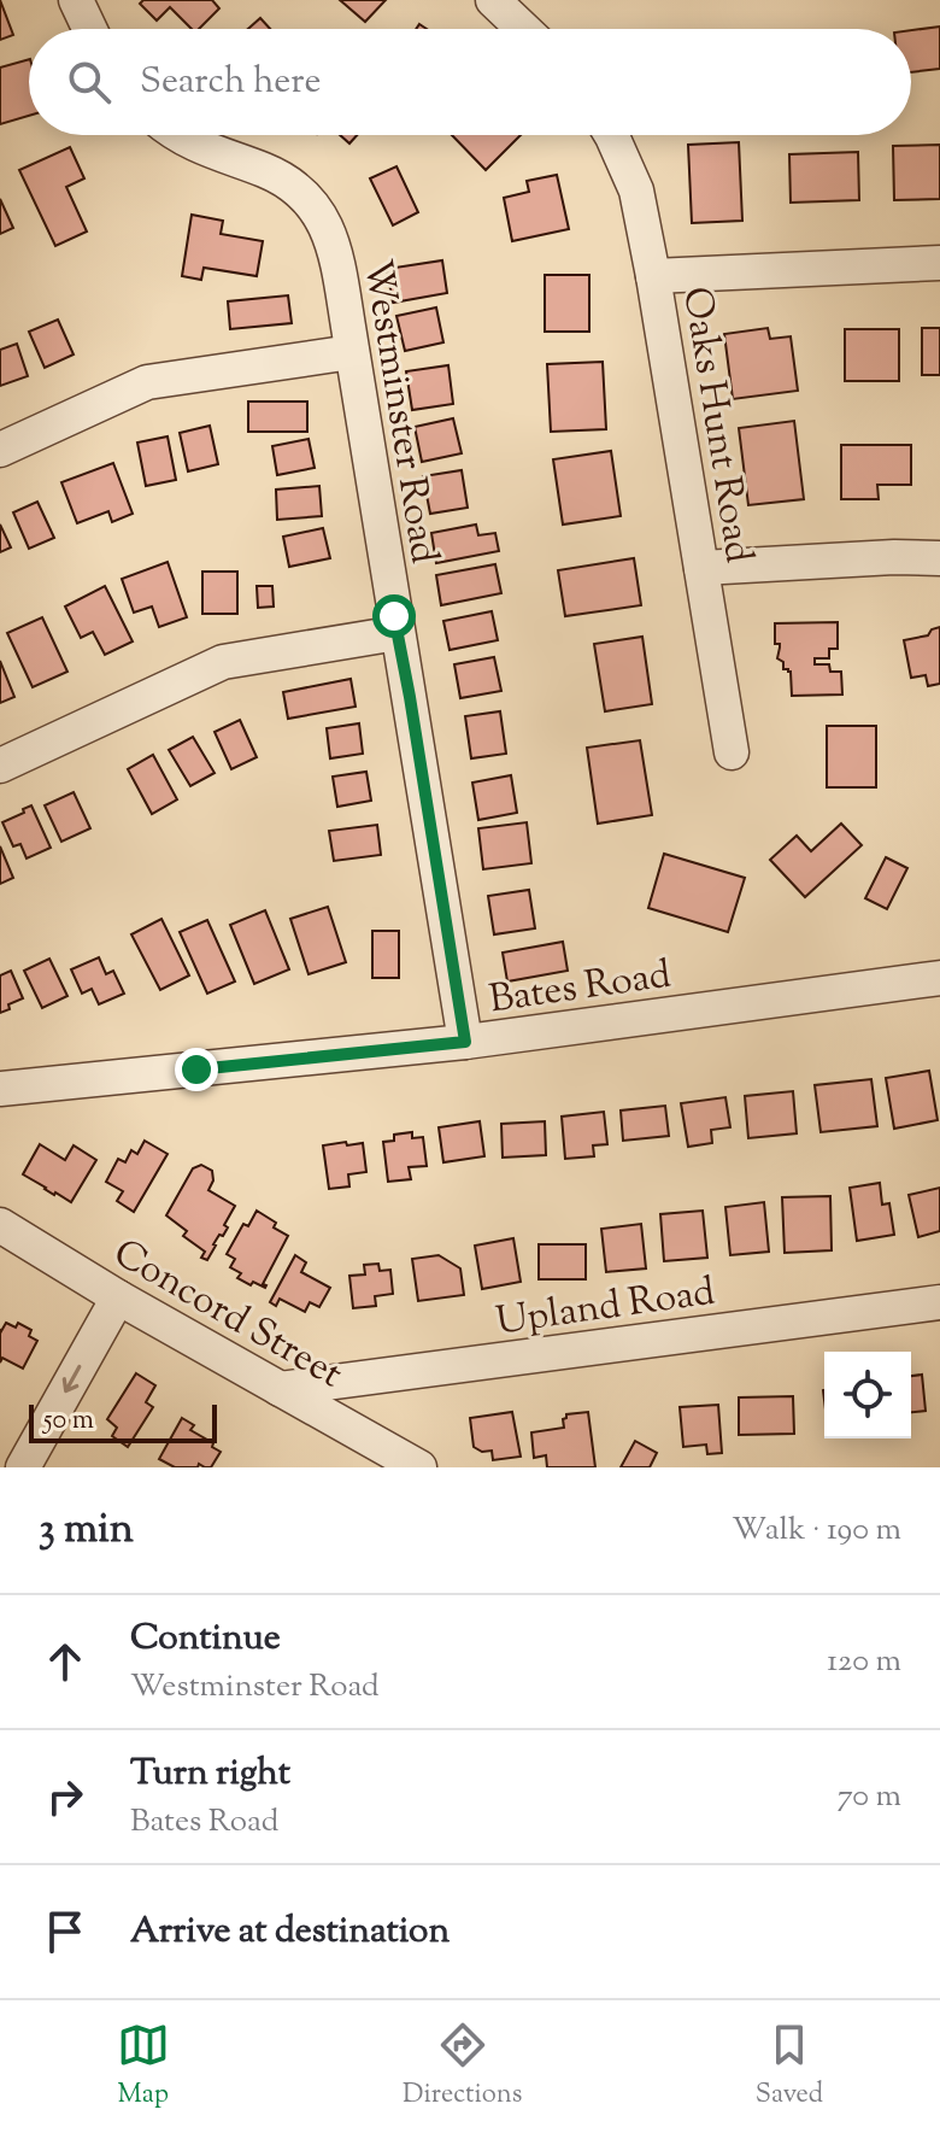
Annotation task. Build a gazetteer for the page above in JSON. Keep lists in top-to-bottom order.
{
  "streets": {
    "street": [
      "Westminster Road",
      "Oaks Hunt Road",
      "Bates Road",
      "Upland Road",
      "Concord Street"
    ]
  },
  "crossings": [
    ["Westminster Road", "Bates Road"],
    ["Upland Road", "Concord Street"]
  ],
  "scale_bar": "50 m",
  "page": {
    "search": "Search here",
    "scale": "50 m",
    "heading": ["3 min", "Walk · 190 m"],
    "list": [
      ["Continue", "Westminster Road", "120 m"],
      ["Turn right", "Bates Road", "70 m"],
      "Arrive at destination"
    ],
    "nav": ["Map", "Directions", "Saved"]
  }
}
